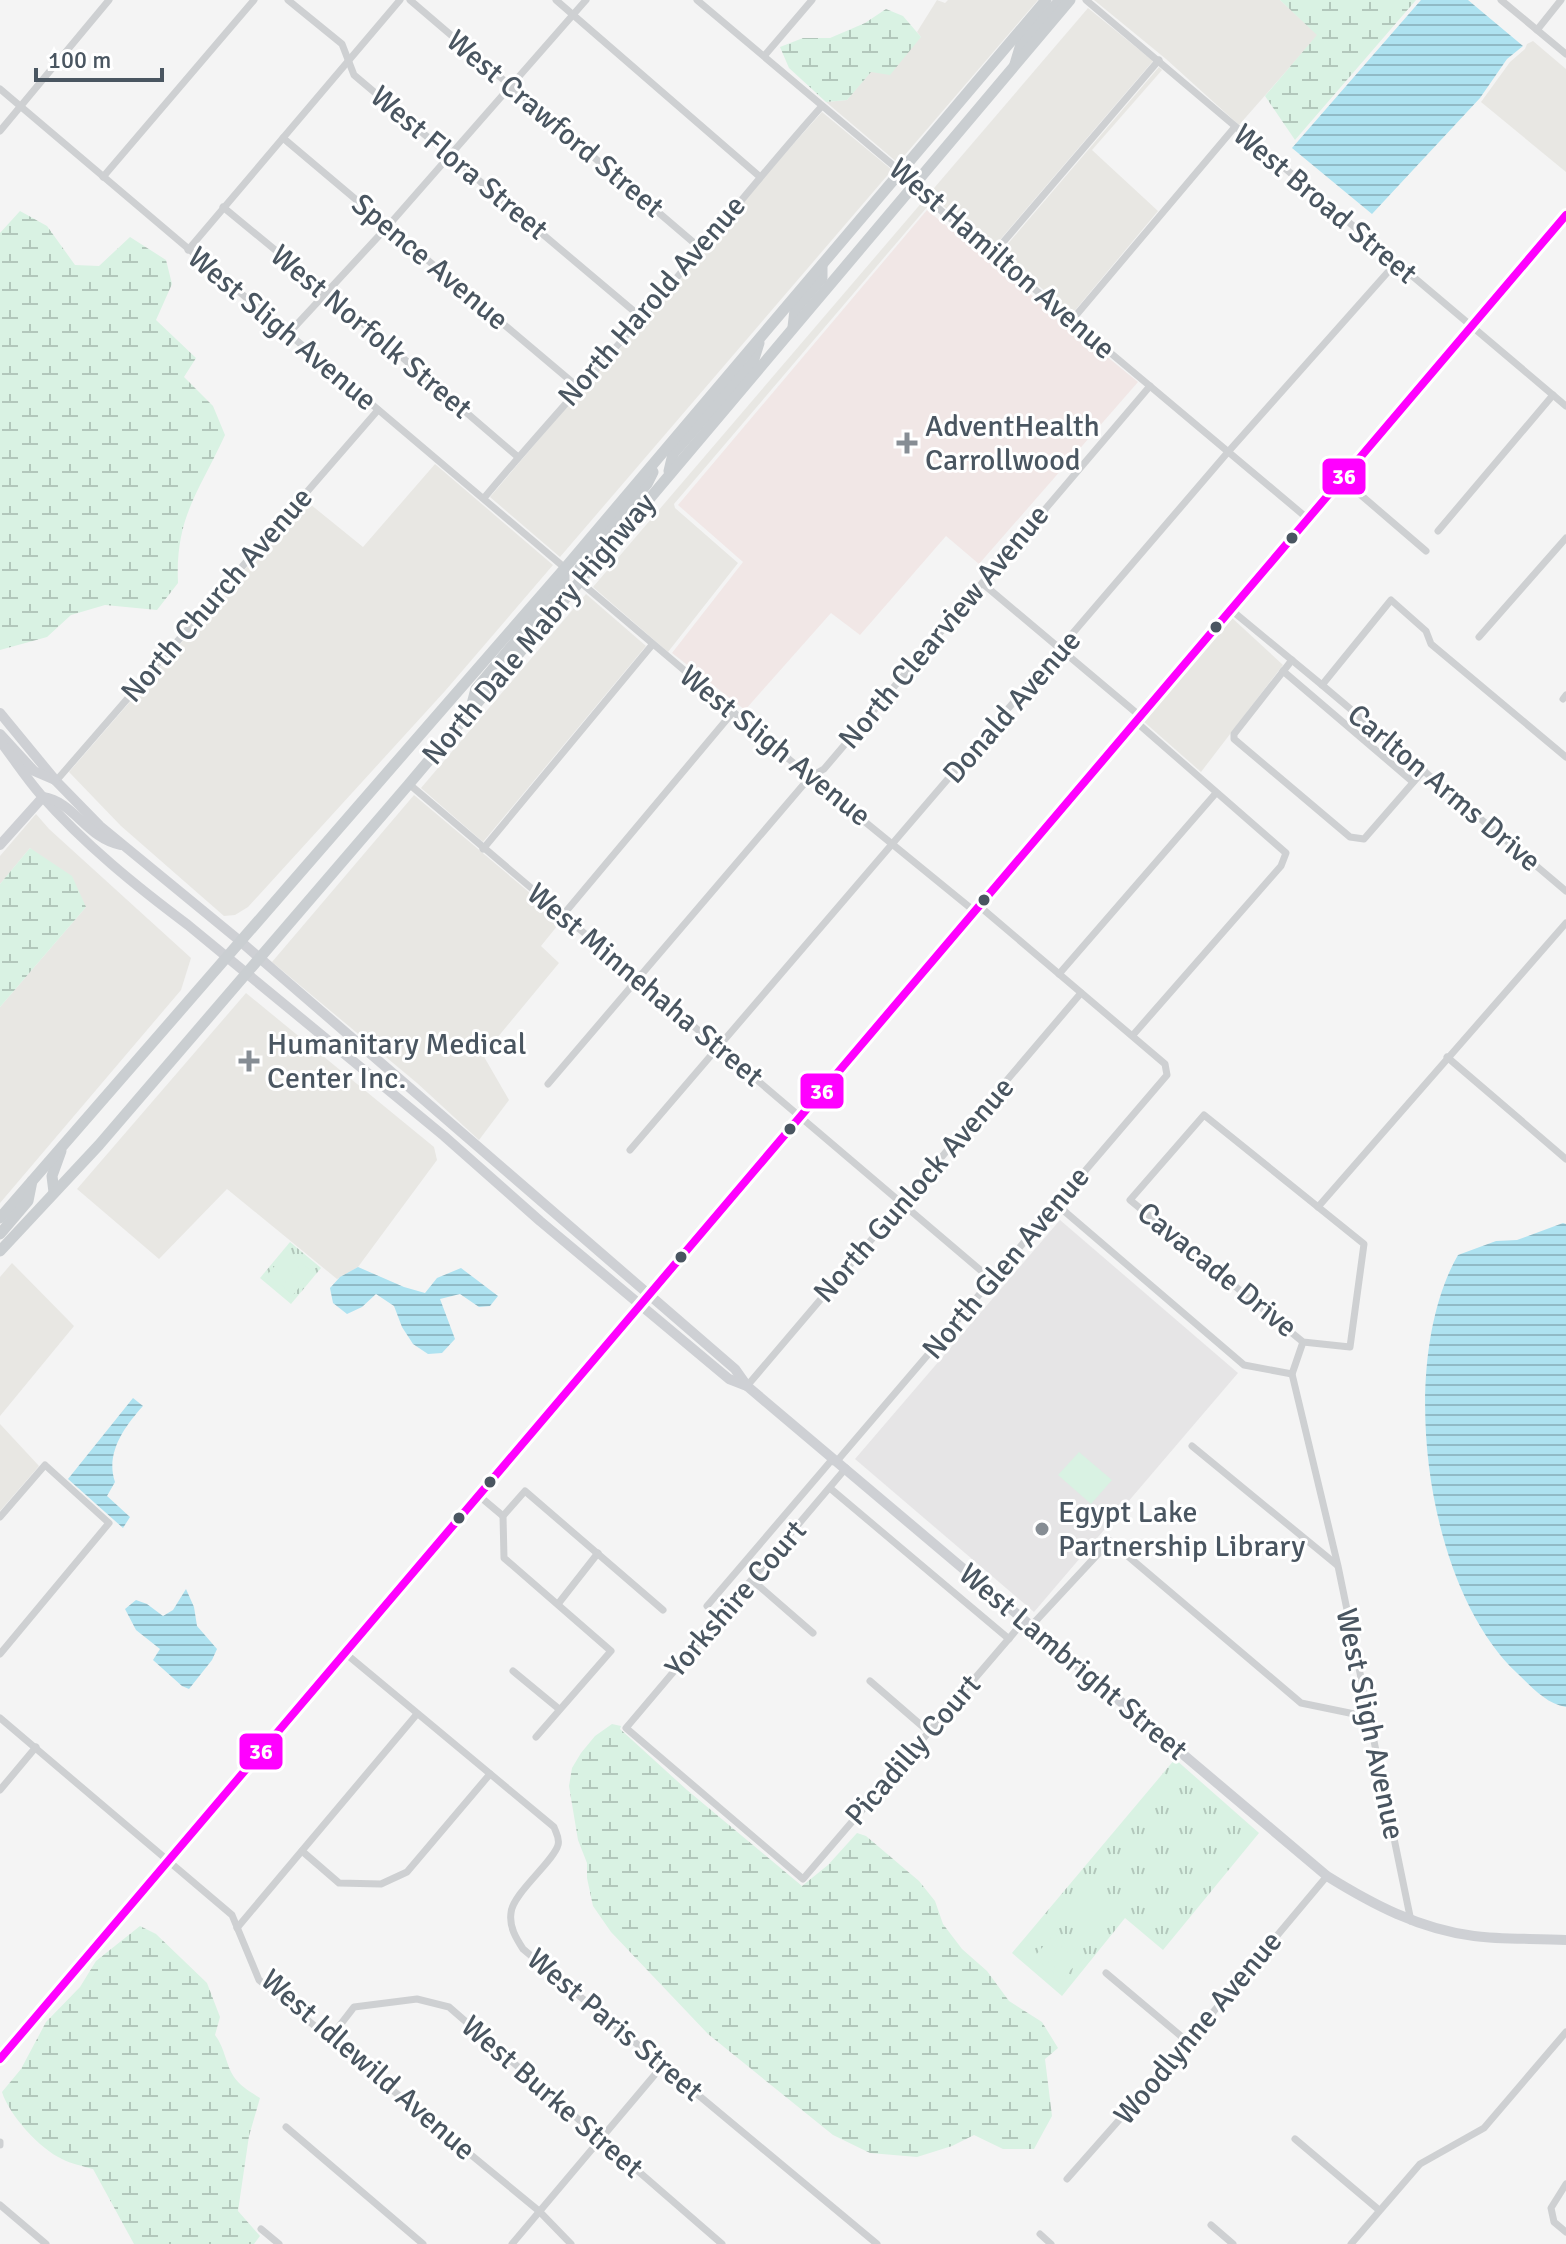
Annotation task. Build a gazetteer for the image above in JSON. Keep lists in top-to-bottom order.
{
  "streets": {
    "main road": ["North Dale Mabry Highway", "West Lambright Street"],
    "street": [
      "West Crawford Street",
      "West Flora Street",
      "West Broad Street",
      "West Hamilton Avenue",
      "Spence Avenue",
      "North Harold Avenue",
      "West Sligh Avenue",
      "West Norfolk Street",
      "North Church Avenue",
      "North Clearview Avenue",
      "Donald Avenue",
      "Carlton Arms Drive",
      "West Minnehaha Street",
      "North Gunlock Avenue",
      "North Glen Avenue",
      "Cavacade Drive",
      "Yorkshire Court",
      "Picadilly Court",
      "West Paris Street",
      "Woodlynne Avenue",
      "West Idlewild Avenue",
      "West Burke Street"
    ]
  },
  "crossings": [
    ["West Crawford Street", "North Harold Avenue"],
    ["West Flora Street", "North Harold Avenue"],
    ["West Broad Street", "Donald Avenue"],
    ["West Hamilton Avenue", "North Harold Avenue"],
    ["West Hamilton Avenue", "North Clearview Avenue"],
    ["West Hamilton Avenue", "North Dale Mabry Highway"],
    ["West Hamilton Avenue", "Donald Avenue"],
    ["Spence Avenue", "North Harold Avenue"],
    ["North Harold Avenue", "West Sligh Avenue"],
    ["North Harold Avenue", "West Norfolk Street"],
    ["West Sligh Avenue", "North Church Avenue"],
    ["West Sligh Avenue", "North Clearview Avenue"],
    ["West Sligh Avenue", "North Dale Mabry Highway"],
    ["West Sligh Avenue", "Donald Avenue"],
    ["West Sligh Avenue", "North Gunlock Avenue"],
    ["West Sligh Avenue", "North Glen Avenue"],
    ["West Sligh Avenue", "West Lambright Street"],
    ["West Sligh Avenue", "Picadilly Court"],
    ["North Clearview Avenue", "West Minnehaha Street"],
    ["North Dale Mabry Highway", "West Minnehaha Street"],
    ["North Dale Mabry Highway", "West Lambright Street"],
    ["Donald Avenue", "West Minnehaha Street"],
    ["West Minnehaha Street", "North Gunlock Avenue"],
    ["West Minnehaha Street", "North Glen Avenue"],
    ["North Gunlock Avenue", "West Lambright Street"],
    ["North Glen Avenue", "Yorkshire Court"],
    ["North Glen Avenue", "West Lambright Street"],
    ["Yorkshire Court", "West Lambright Street"],
    ["Yorkshire Court", "Picadilly Court"],
    ["West Lambright Street", "Picadilly Court"],
    ["West Lambright Street", "Woodlynne Avenue"],
    ["West Idlewild Avenue", "West Burke Street"]
  ],
  "places": {
    "health": ["AdventHealth Carrollwood", "Humanitary Medical Center Inc."],
    "other": ["Egypt Lake Partnership Library"]
  },
  "lines": ["transit line 36"],
  "scale_bar": "100 m"
}
